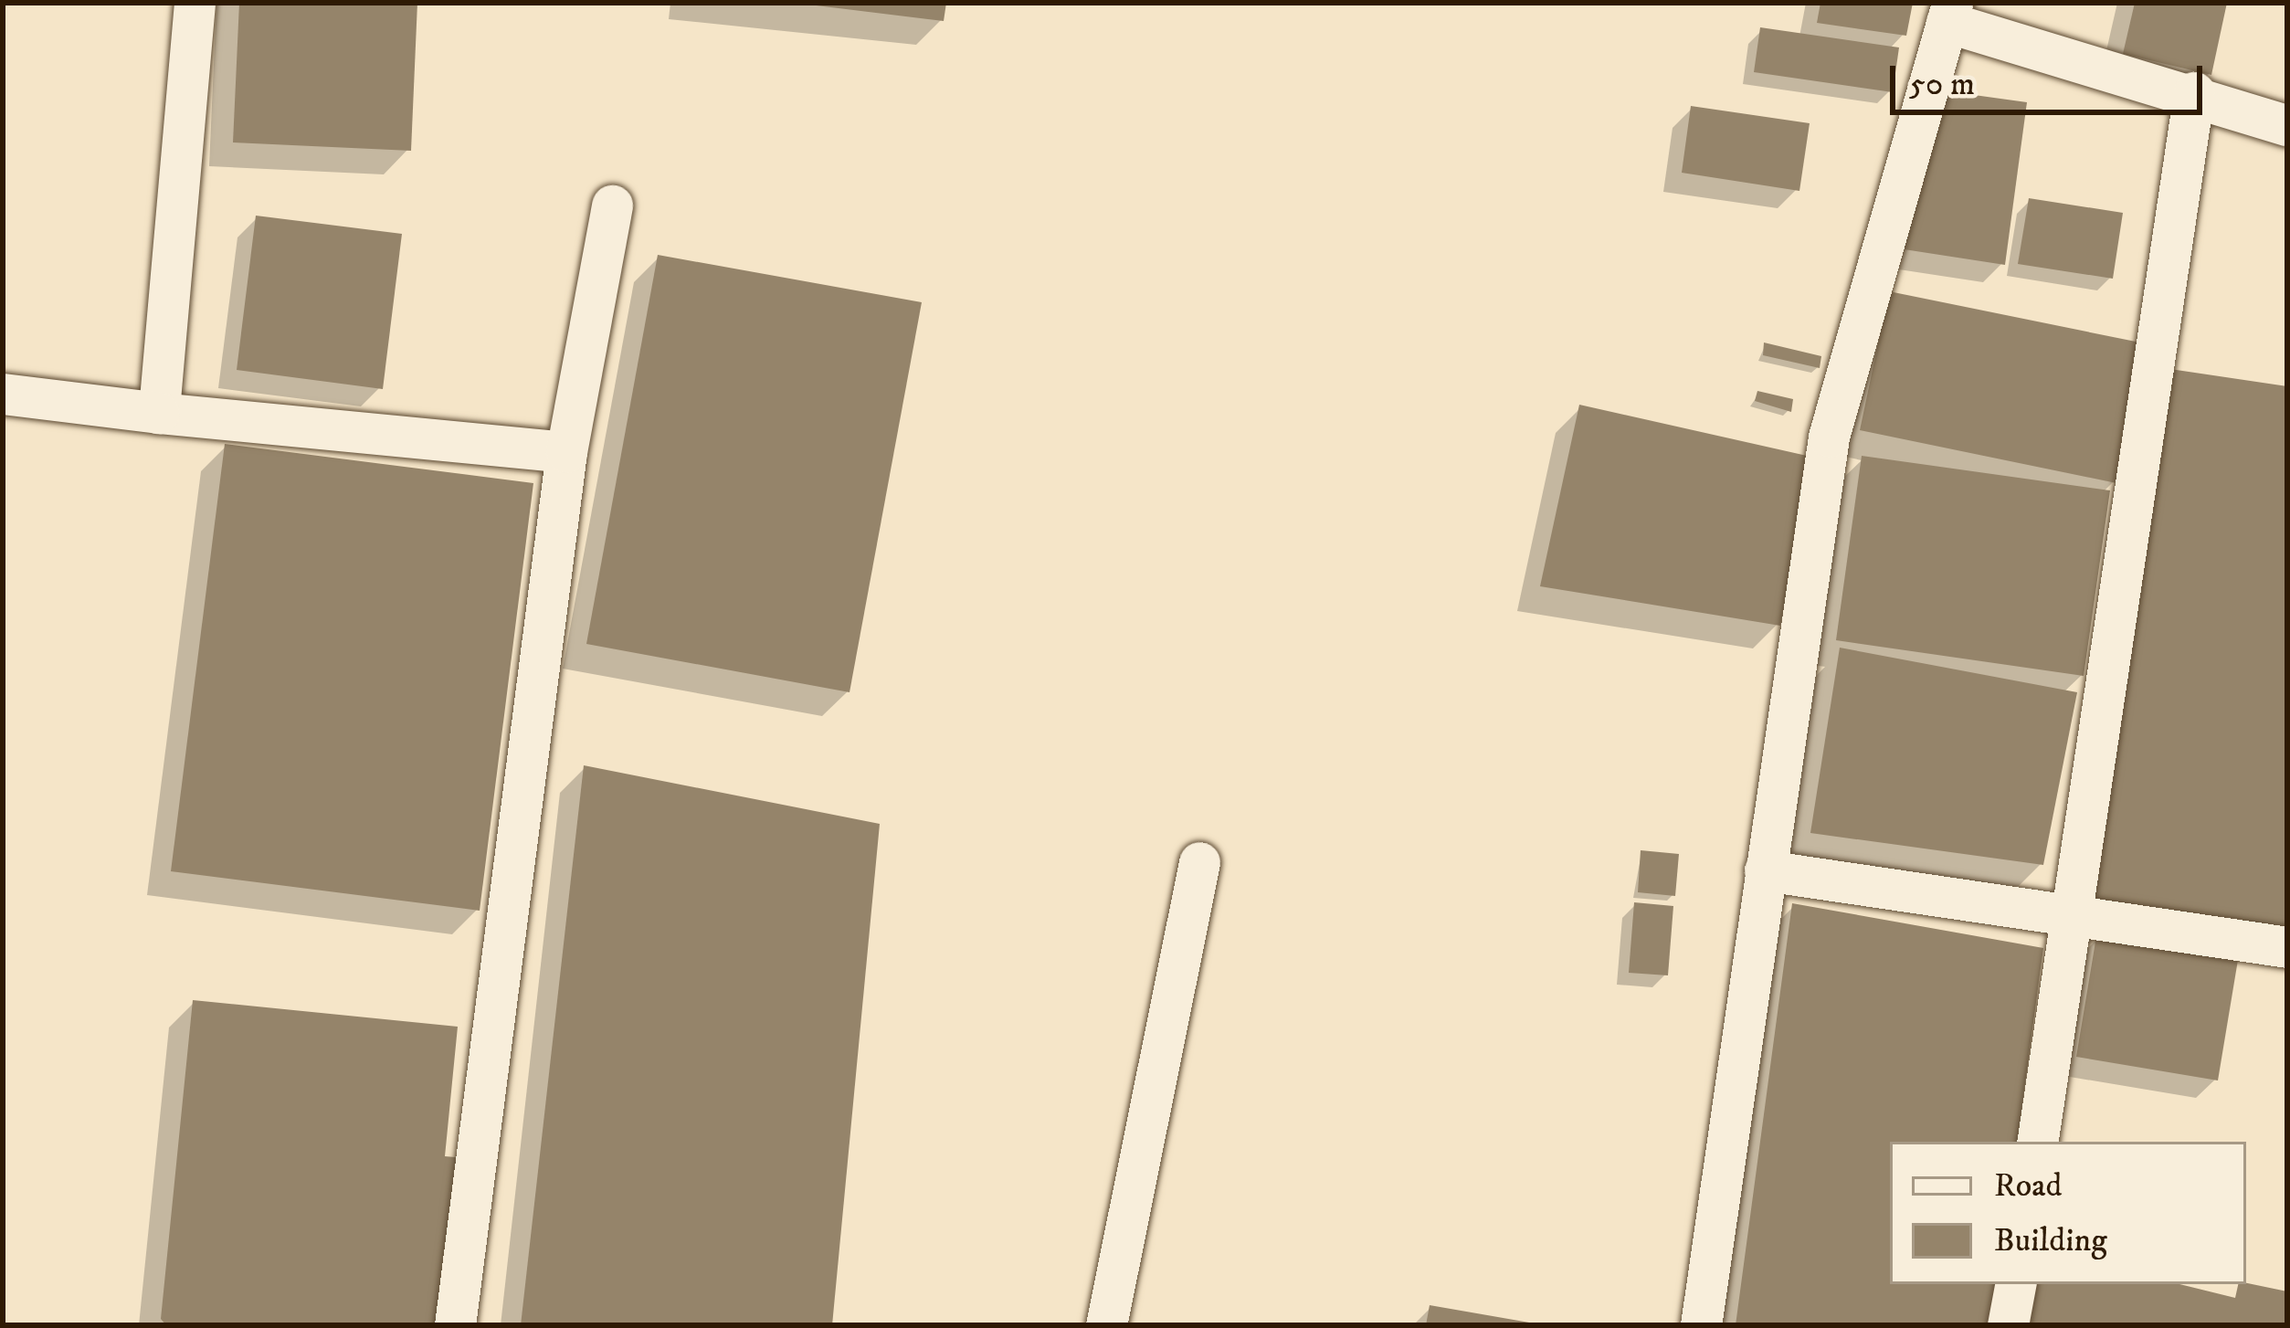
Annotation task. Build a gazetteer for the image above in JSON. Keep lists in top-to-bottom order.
{
  "legend": ["Road", "Building"],
  "scale_bar": "50 m"
}
